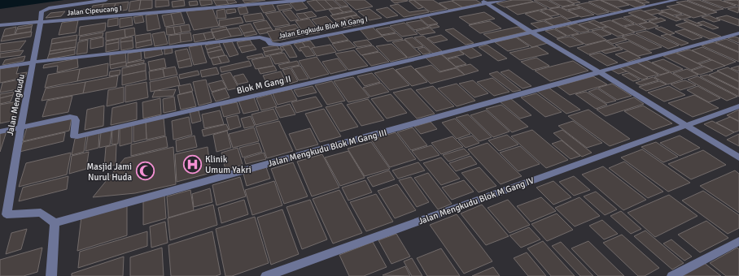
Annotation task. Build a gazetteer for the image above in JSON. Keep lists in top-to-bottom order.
{
  "streets": {
    "street": [
      "Jalan Cipeucang I",
      "Jalan Engkudu Blok M Gang I",
      "Blok M Gang II",
      "Jalan Mengkudu",
      "Jalan Mengkudu Blok M Gang III",
      "Jalan Mengkudu Blok M Gang IV"
    ]
  },
  "crossings": [
    ["Jalan Cipeucang I", "Jalan Mengkudu"],
    ["Jalan Engkudu Blok M Gang I", "Jalan Mengkudu"],
    ["Blok M Gang II", "Jalan Mengkudu"],
    ["Jalan Mengkudu", "Jalan Mengkudu Blok M Gang III"]
  ],
  "places": {
    "hospital": ["Klinik Umum Yakri"],
    "mosque": ["Masjid Jami Nurul Huda"]
  }
}
